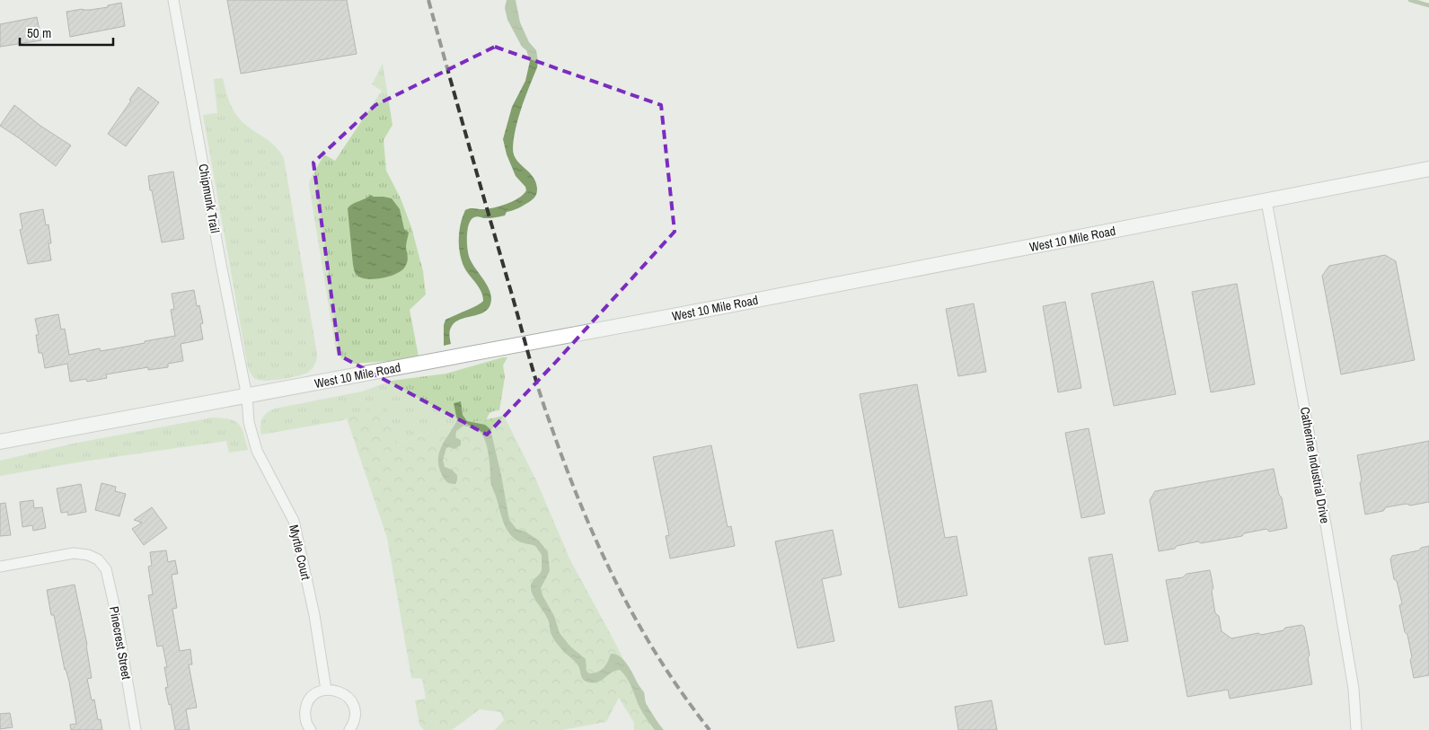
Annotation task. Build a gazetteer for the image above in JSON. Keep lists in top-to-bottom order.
{
  "streets": {
    "main road": ["West 10 Mile Road"],
    "street": [
      "Chipmunk Trail",
      "Catherine Industrial Drive",
      "Myrtle Court",
      "Pinecrest Street"
    ]
  },
  "crossings": [
    ["Chipmunk Trail", "West 10 Mile Road"],
    ["Chipmunk Trail", "Myrtle Court"],
    ["West 10 Mile Road", "Catherine Industrial Drive"],
    ["West 10 Mile Road", "Myrtle Court"]
  ],
  "scale_bar": "50 m"
}
